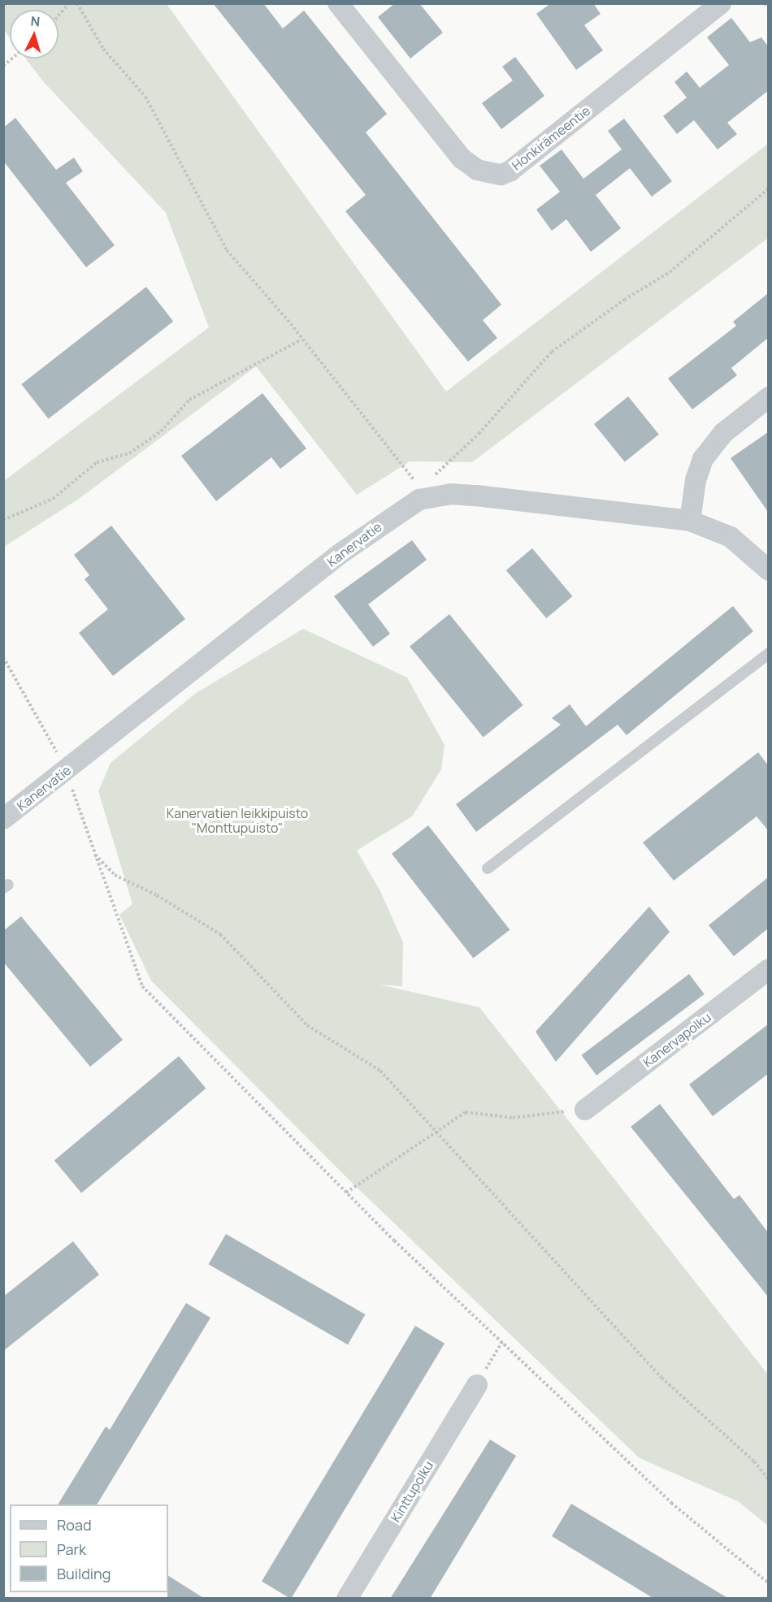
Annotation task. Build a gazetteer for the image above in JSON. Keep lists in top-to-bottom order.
{
  "streets": {
    "street": [
      "Honkirämeentie",
      "Kanervatie",
      "Kanervapolku",
      "Kinttupolku"
    ]
  },
  "parks": ["Kanervatien leikkipuisto \"Monttupuisto\""],
  "legend": ["Road", "Park", "Building"],
  "north": "top"
}
